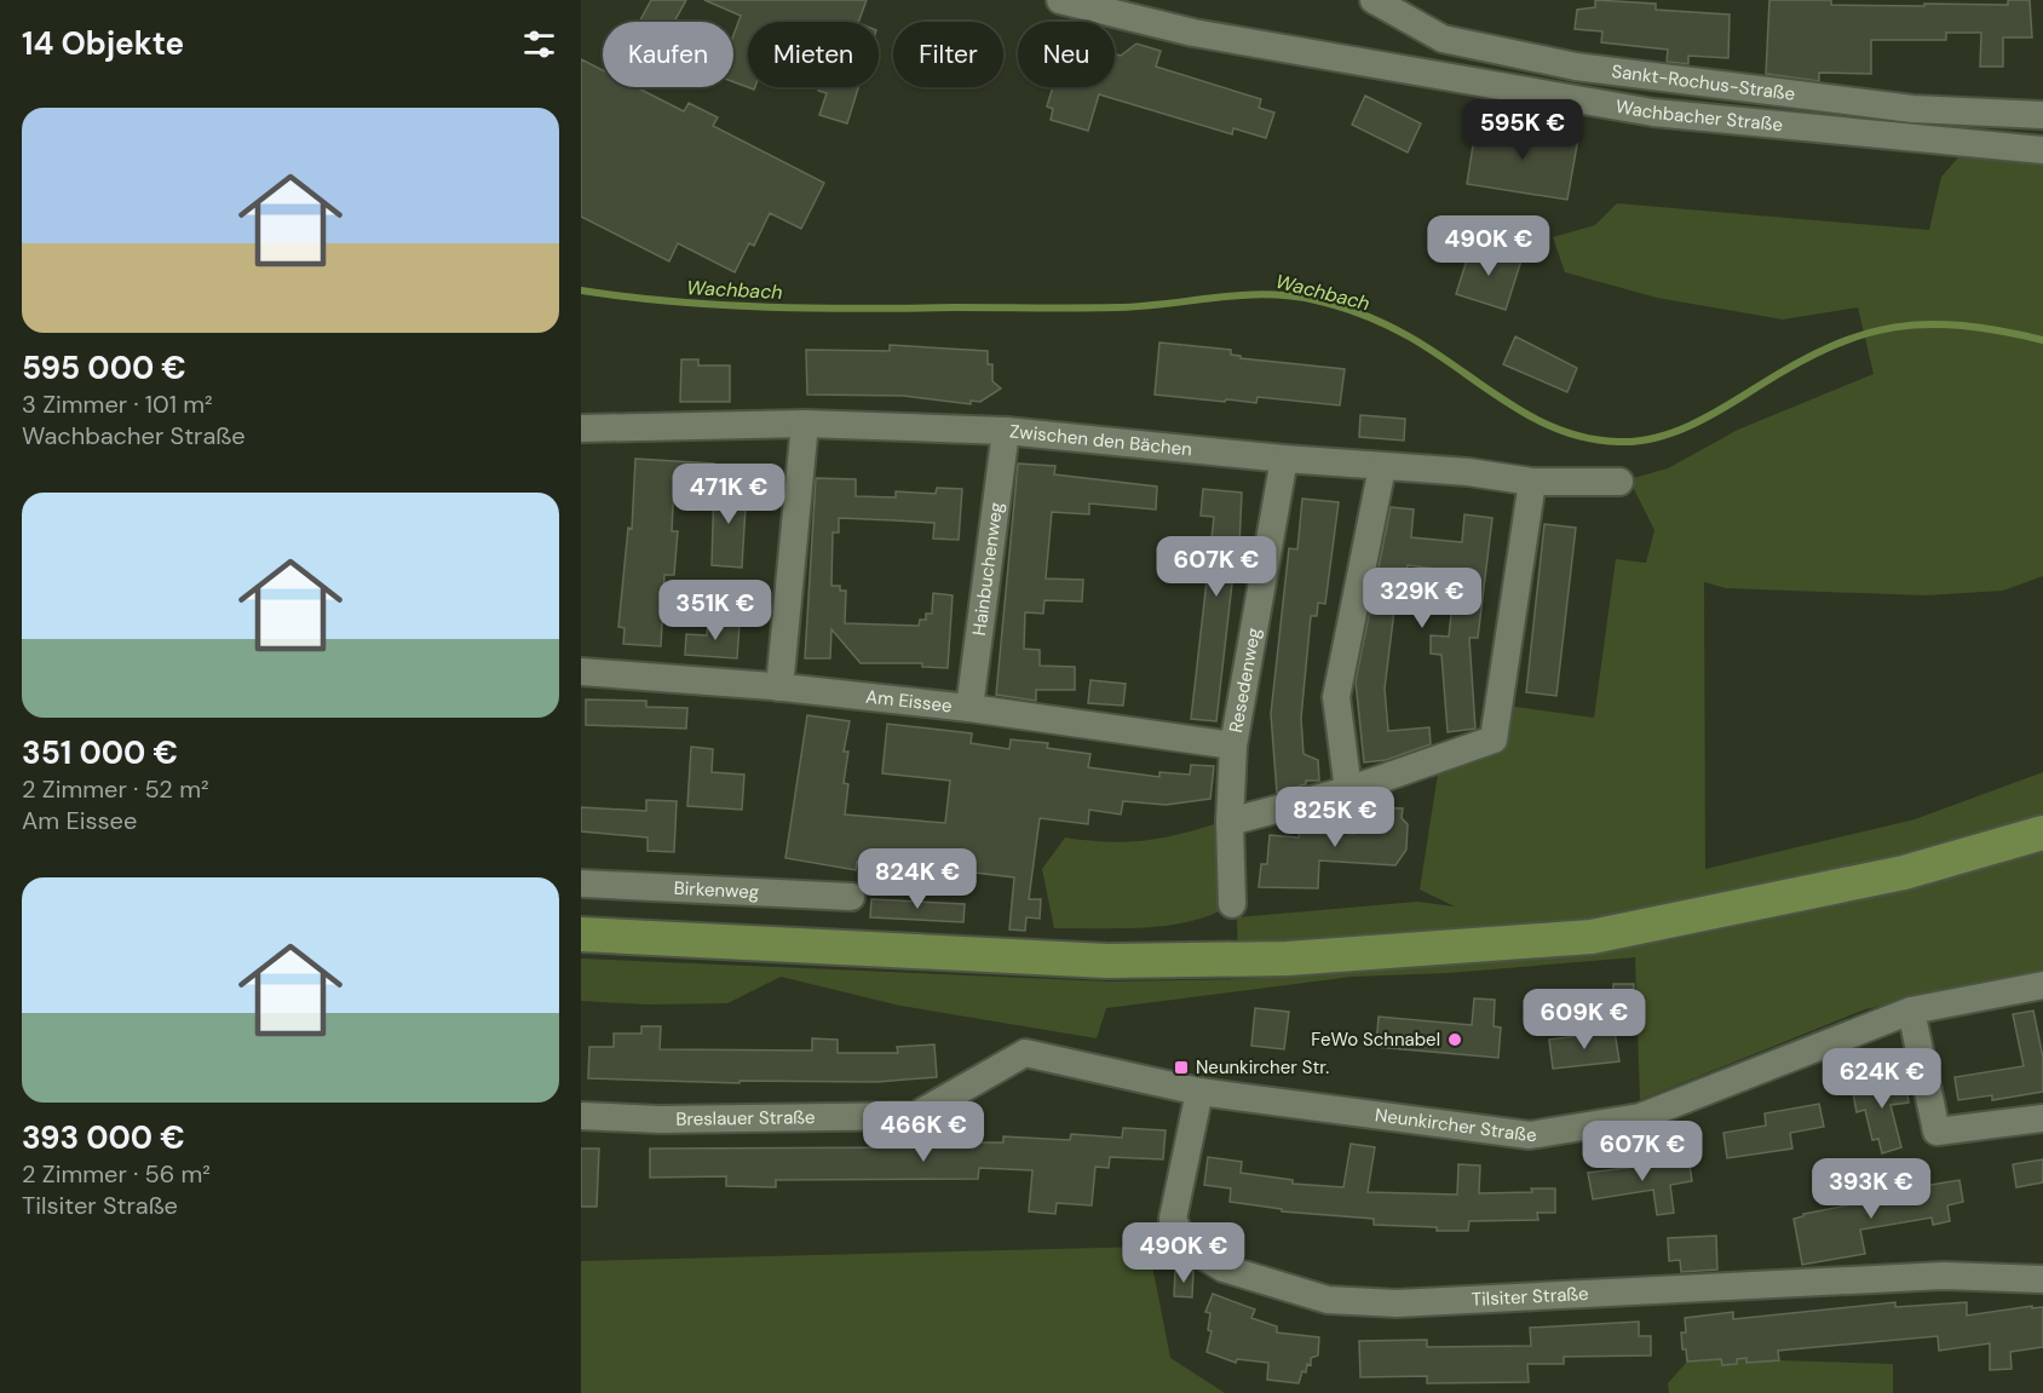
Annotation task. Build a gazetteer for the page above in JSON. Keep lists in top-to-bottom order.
{
  "streets": {
    "street": [
      "Sankt-Rochus-Straße",
      "Wachbacher Straße",
      "Zwischen den Bächen",
      "Hainbuchenweg",
      "Resedenweg",
      "Am Eissee",
      "Birkenweg",
      "Breslauer Straße",
      "Neunkircher Straße",
      "Tilsiter Straße"
    ]
  },
  "crossings": [
    ["Zwischen den Bächen", "Hainbuchenweg"],
    ["Zwischen den Bächen", "Resedenweg"],
    ["Hainbuchenweg", "Am Eissee"],
    ["Resedenweg", "Am Eissee"],
    ["Breslauer Straße", "Neunkircher Straße"],
    ["Neunkircher Straße", "Tilsiter Straße"]
  ],
  "water": ["Wachbach"],
  "places": {
    "other": ["FeWo Schnabel"],
    "transit": ["Neunkircher Str."]
  },
  "page": {
    "heading": "14 Objekte",
    "chip": [
      "Kaufen",
      "Mieten",
      "Filter",
      "Neu"
    ],
    "list": [
      {
        "name": "595 000 €",
        "note": "3 Zimmer · 101 m² · Wachbacher Straße"
      },
      {
        "name": "351 000 €",
        "note": "2 Zimmer · 52 m² · Am Eissee"
      },
      {
        "name": "393 000 €",
        "note": "2 Zimmer · 56 m² · Tilsiter Straße"
      }
    ],
    "price": [
      "595K €",
      "490K €",
      "471K €",
      "607K €",
      "329K €",
      "351K €",
      "825K €",
      "824K €",
      "609K €",
      "624K €",
      "466K €",
      "607K €",
      "393K €",
      "490K €"
    ]
  }
}
